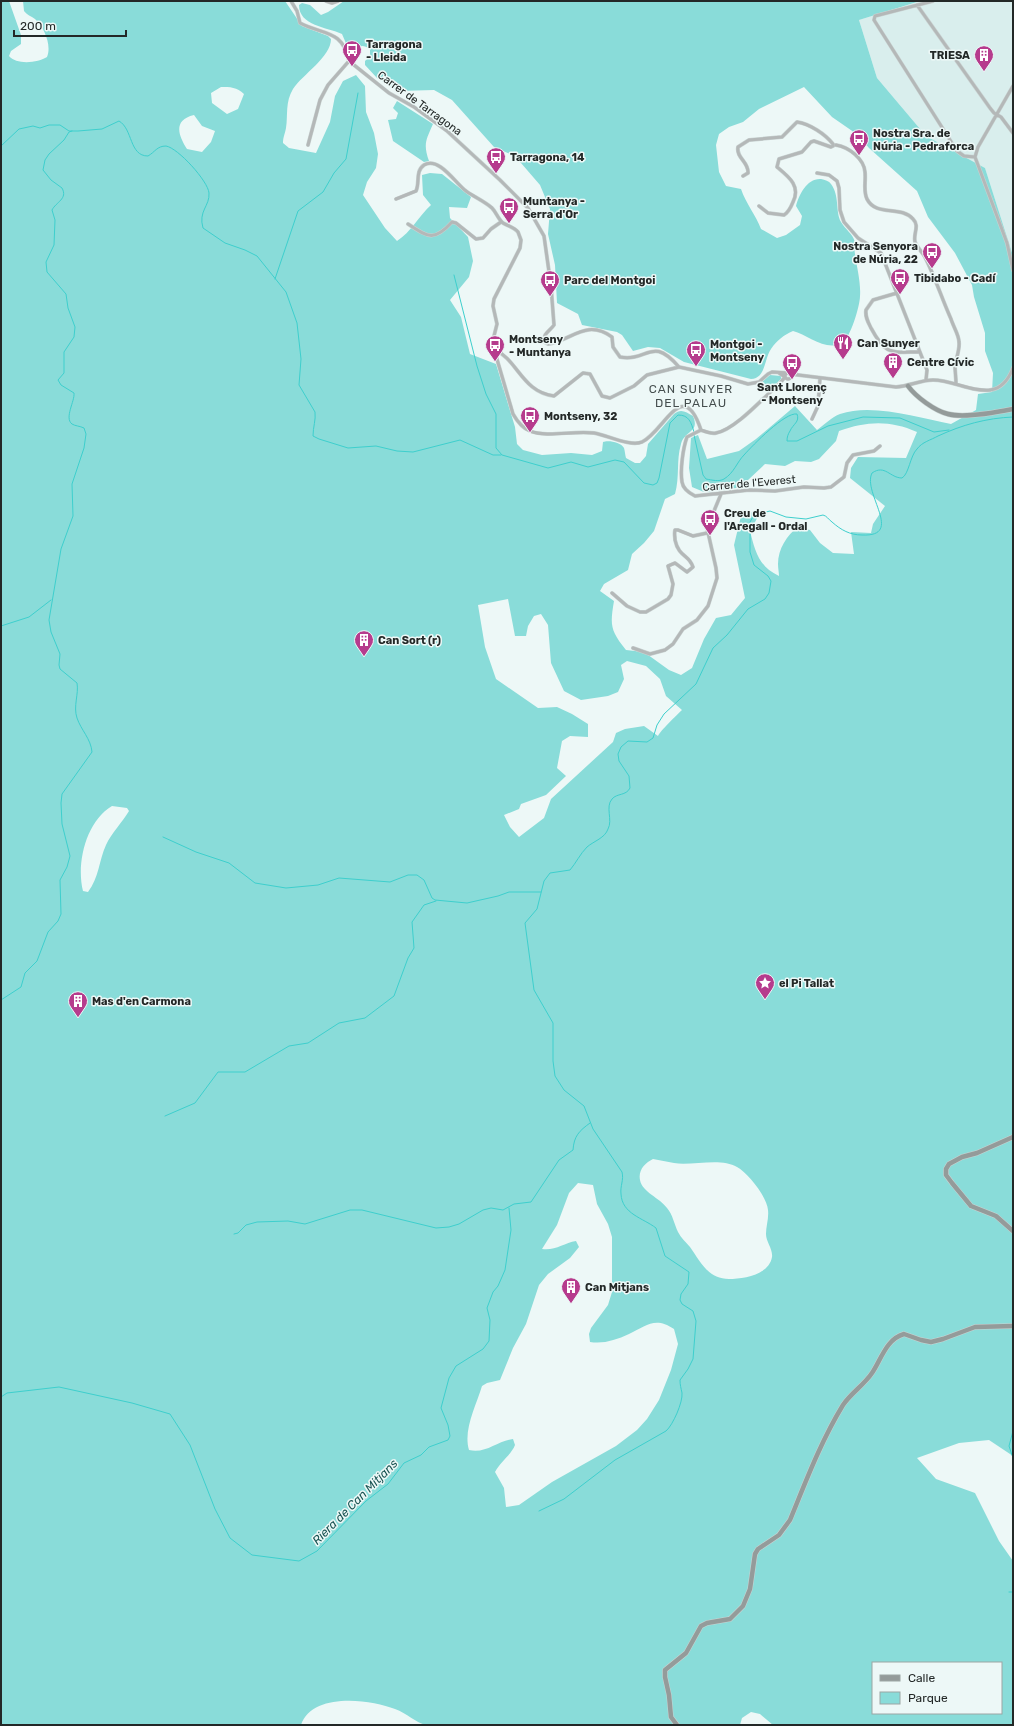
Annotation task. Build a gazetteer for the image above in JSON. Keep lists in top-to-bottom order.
{
  "streets": {
    "street": ["Carrer de Tarragona", "Carrer de l'Everest"]
  },
  "districts": ["CAN SUNYER DEL PALAU"],
  "water": ["Riera de Can Mitjans"],
  "places": {
    "bus stop": [
      "Tarragona - Lleida",
      "Nostra Sra. de Núria - Pedraforca",
      "Tarragona, 14",
      "Muntanya - Serra d'Or",
      "Nostra Senyora de Núria, 22",
      "Tibidabo - Cadí",
      "Parc del Montgoi",
      "Montseny - Muntanya",
      "Montgoi - Montseny",
      "Sant Llorenç - Montseny",
      "Montseny, 32",
      "Creu de l'Aregall - Ordal"
    ],
    "building": [
      "TRIESA",
      "Centre Cívic",
      "Can Sort (r)",
      "Mas d'en Carmona",
      "Can Mitjans"
    ],
    "restaurant": ["Can Sunyer"],
    "place": ["el Pi Tallat"]
  },
  "legend": ["Calle", "Parque"],
  "scale_bar": "200 m"
}
